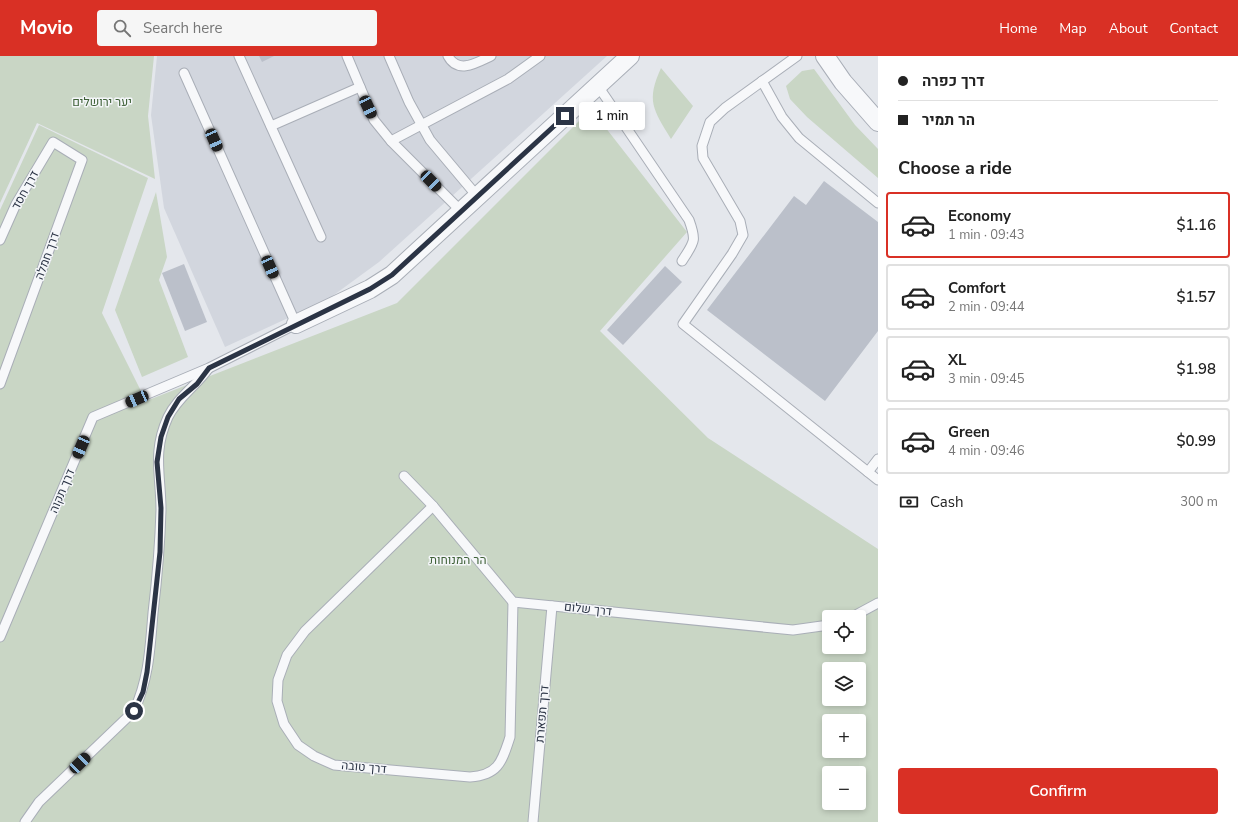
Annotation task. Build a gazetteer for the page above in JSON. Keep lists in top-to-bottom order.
{
  "streets": {
    "lane": [
      "דרך חסד",
      "דרך חמלה",
      "דרך תקוה",
      "דרך שלום",
      "דרך תפארת",
      "דרך טובה"
    ]
  },
  "crossings": [
    ["דרך חסד", "דרך חמלה"],
    ["דרך שלום", "דרך תפארת"],
    ["דרך שלום", "דרך טובה"]
  ],
  "parks": ["יער ירושלים", "הר המנוחות"],
  "page": {
    "header": "Movio",
    "search": "Search here",
    "nav": [
      "Home",
      "Map",
      "About",
      "Contact"
    ],
    "banner": ["דרך כפרה", "הר תמיר"],
    "bubble": "1 min",
    "heading": "Choose a ride",
    "list": [
      {
        "name": "Economy",
        "note": "1 min · 09:43",
        "value": "$1.16"
      },
      {
        "name": "Comfort",
        "note": "2 min · 09:44",
        "value": "$1.57"
      },
      {
        "name": "XL",
        "note": "3 min · 09:45",
        "value": "$1.98"
      },
      {
        "name": "Green",
        "note": "4 min · 09:46",
        "value": "$0.99"
      }
    ],
    "pay": ["Cash", "300 m"],
    "map_buttons": ["+", "−"],
    "buttons": "Confirm"
  }
}
